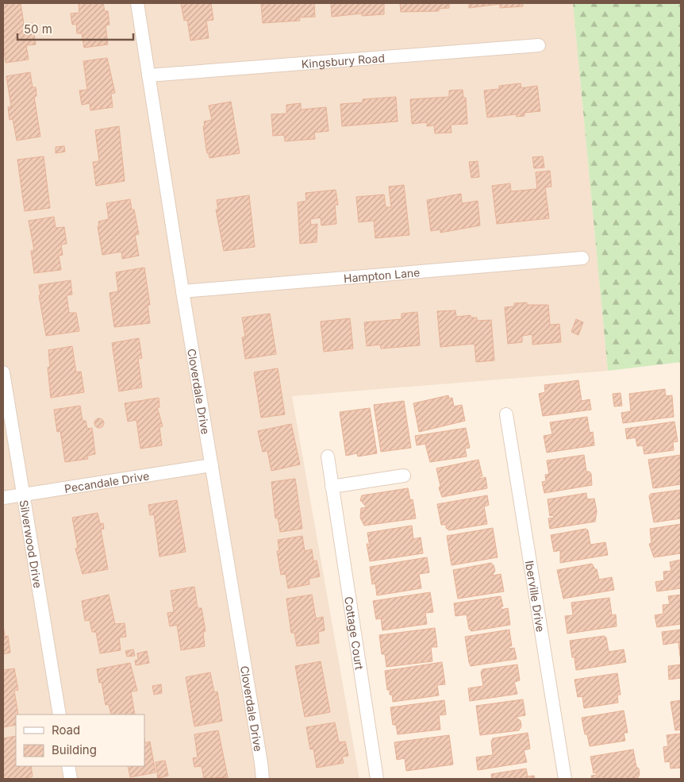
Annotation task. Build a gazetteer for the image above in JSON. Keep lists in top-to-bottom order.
{
  "streets": {
    "street": [
      "Kingsbury Road",
      "Hampton Lane",
      "Cloverdale Drive",
      "Pecandale Drive",
      "Silverwood Drive",
      "Iberville Drive",
      "Cottage Court"
    ]
  },
  "crossings": [
    ["Kingsbury Road", "Cloverdale Drive"],
    ["Hampton Lane", "Cloverdale Drive"],
    ["Cloverdale Drive", "Pecandale Drive"],
    ["Pecandale Drive", "Silverwood Drive"]
  ],
  "legend": ["Road", "Building"],
  "scale_bar": "50 m"
}
